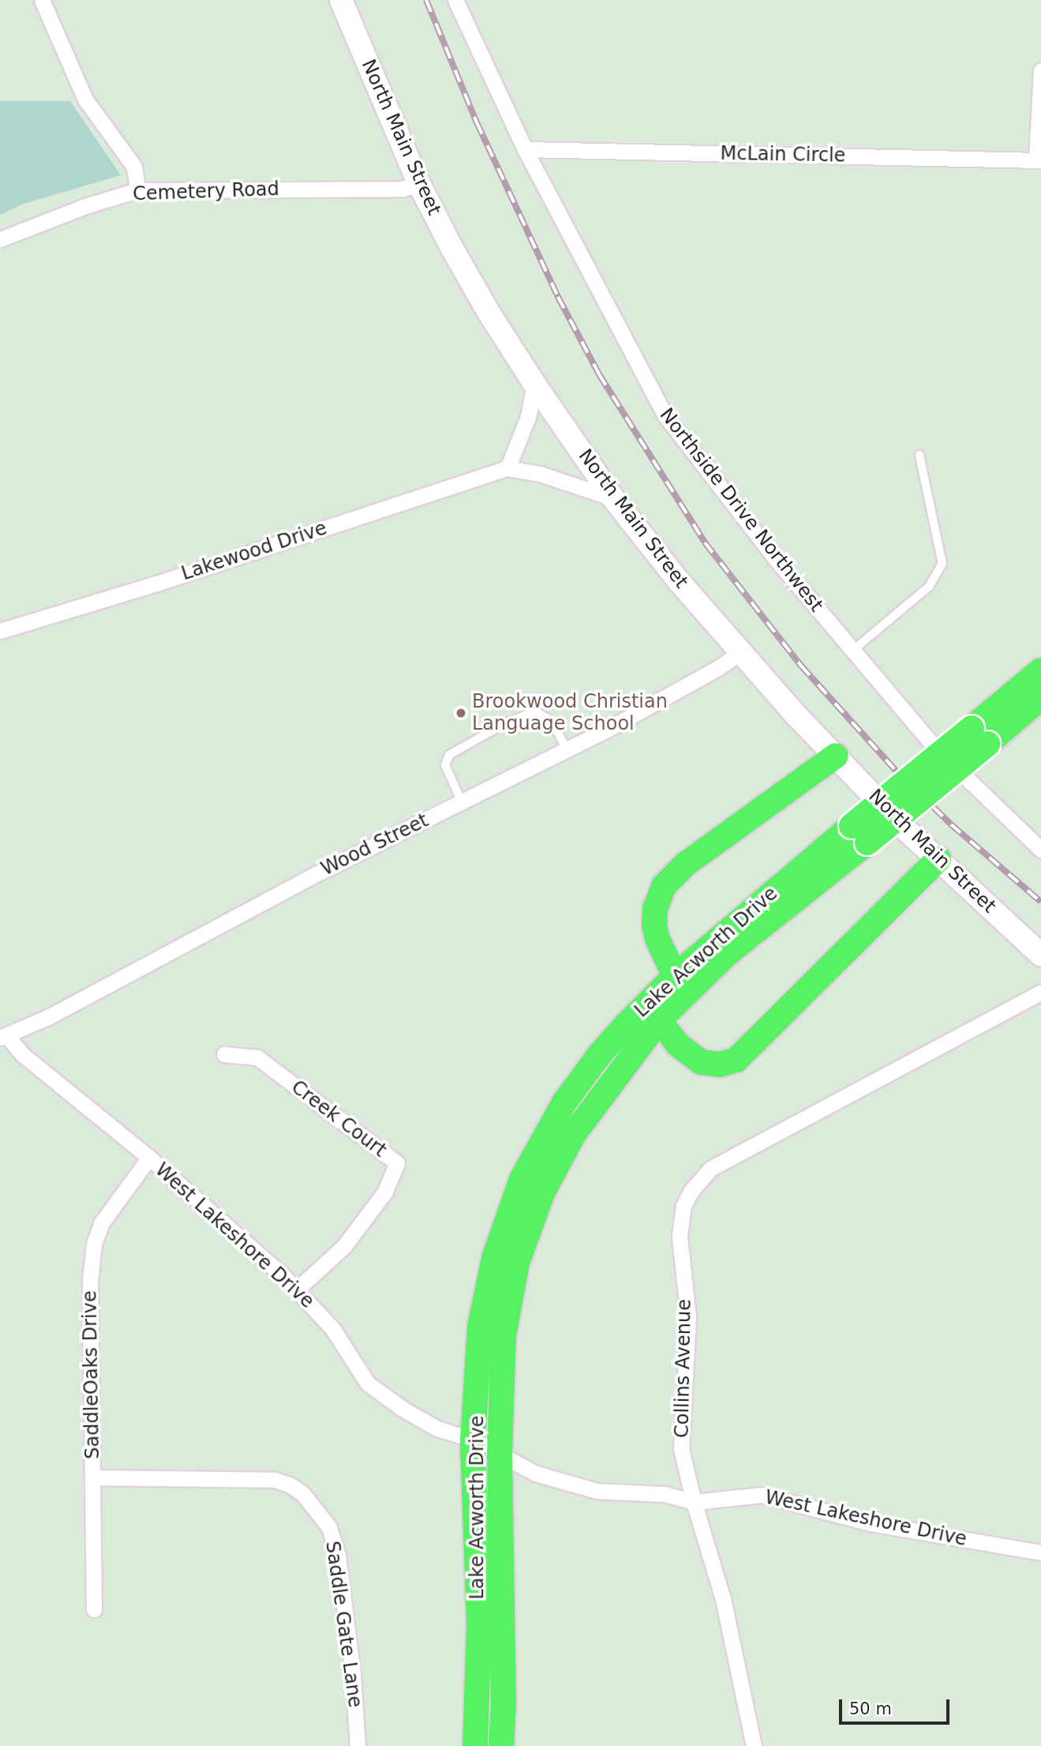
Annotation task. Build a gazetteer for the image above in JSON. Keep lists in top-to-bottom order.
{
  "streets": {
    "main road": ["North Main Street", "Lake Acworth Drive"],
    "street": [
      "McLain Circle",
      "Cemetery Road",
      "Northside Drive Northwest",
      "Lakewood Drive",
      "Wood Street",
      "Creek Court",
      "West Lakeshore Drive",
      "Collins Avenue",
      "SaddleOaks Drive",
      "Saddle Gate Lane"
    ]
  },
  "crossings": [
    ["North Main Street", "Cemetery Road"],
    ["North Main Street", "Lakewood Drive"],
    ["North Main Street", "Wood Street"],
    ["McLain Circle", "Northside Drive Northwest"],
    ["Wood Street", "West Lakeshore Drive"],
    ["Lake Acworth Drive", "West Lakeshore Drive"],
    ["Creek Court", "West Lakeshore Drive"],
    ["West Lakeshore Drive", "Collins Avenue"],
    ["West Lakeshore Drive", "SaddleOaks Drive"],
    ["SaddleOaks Drive", "Saddle Gate Lane"]
  ],
  "places": ["Brookwood Christian Language School"],
  "scale_bar": "50 m"
}
